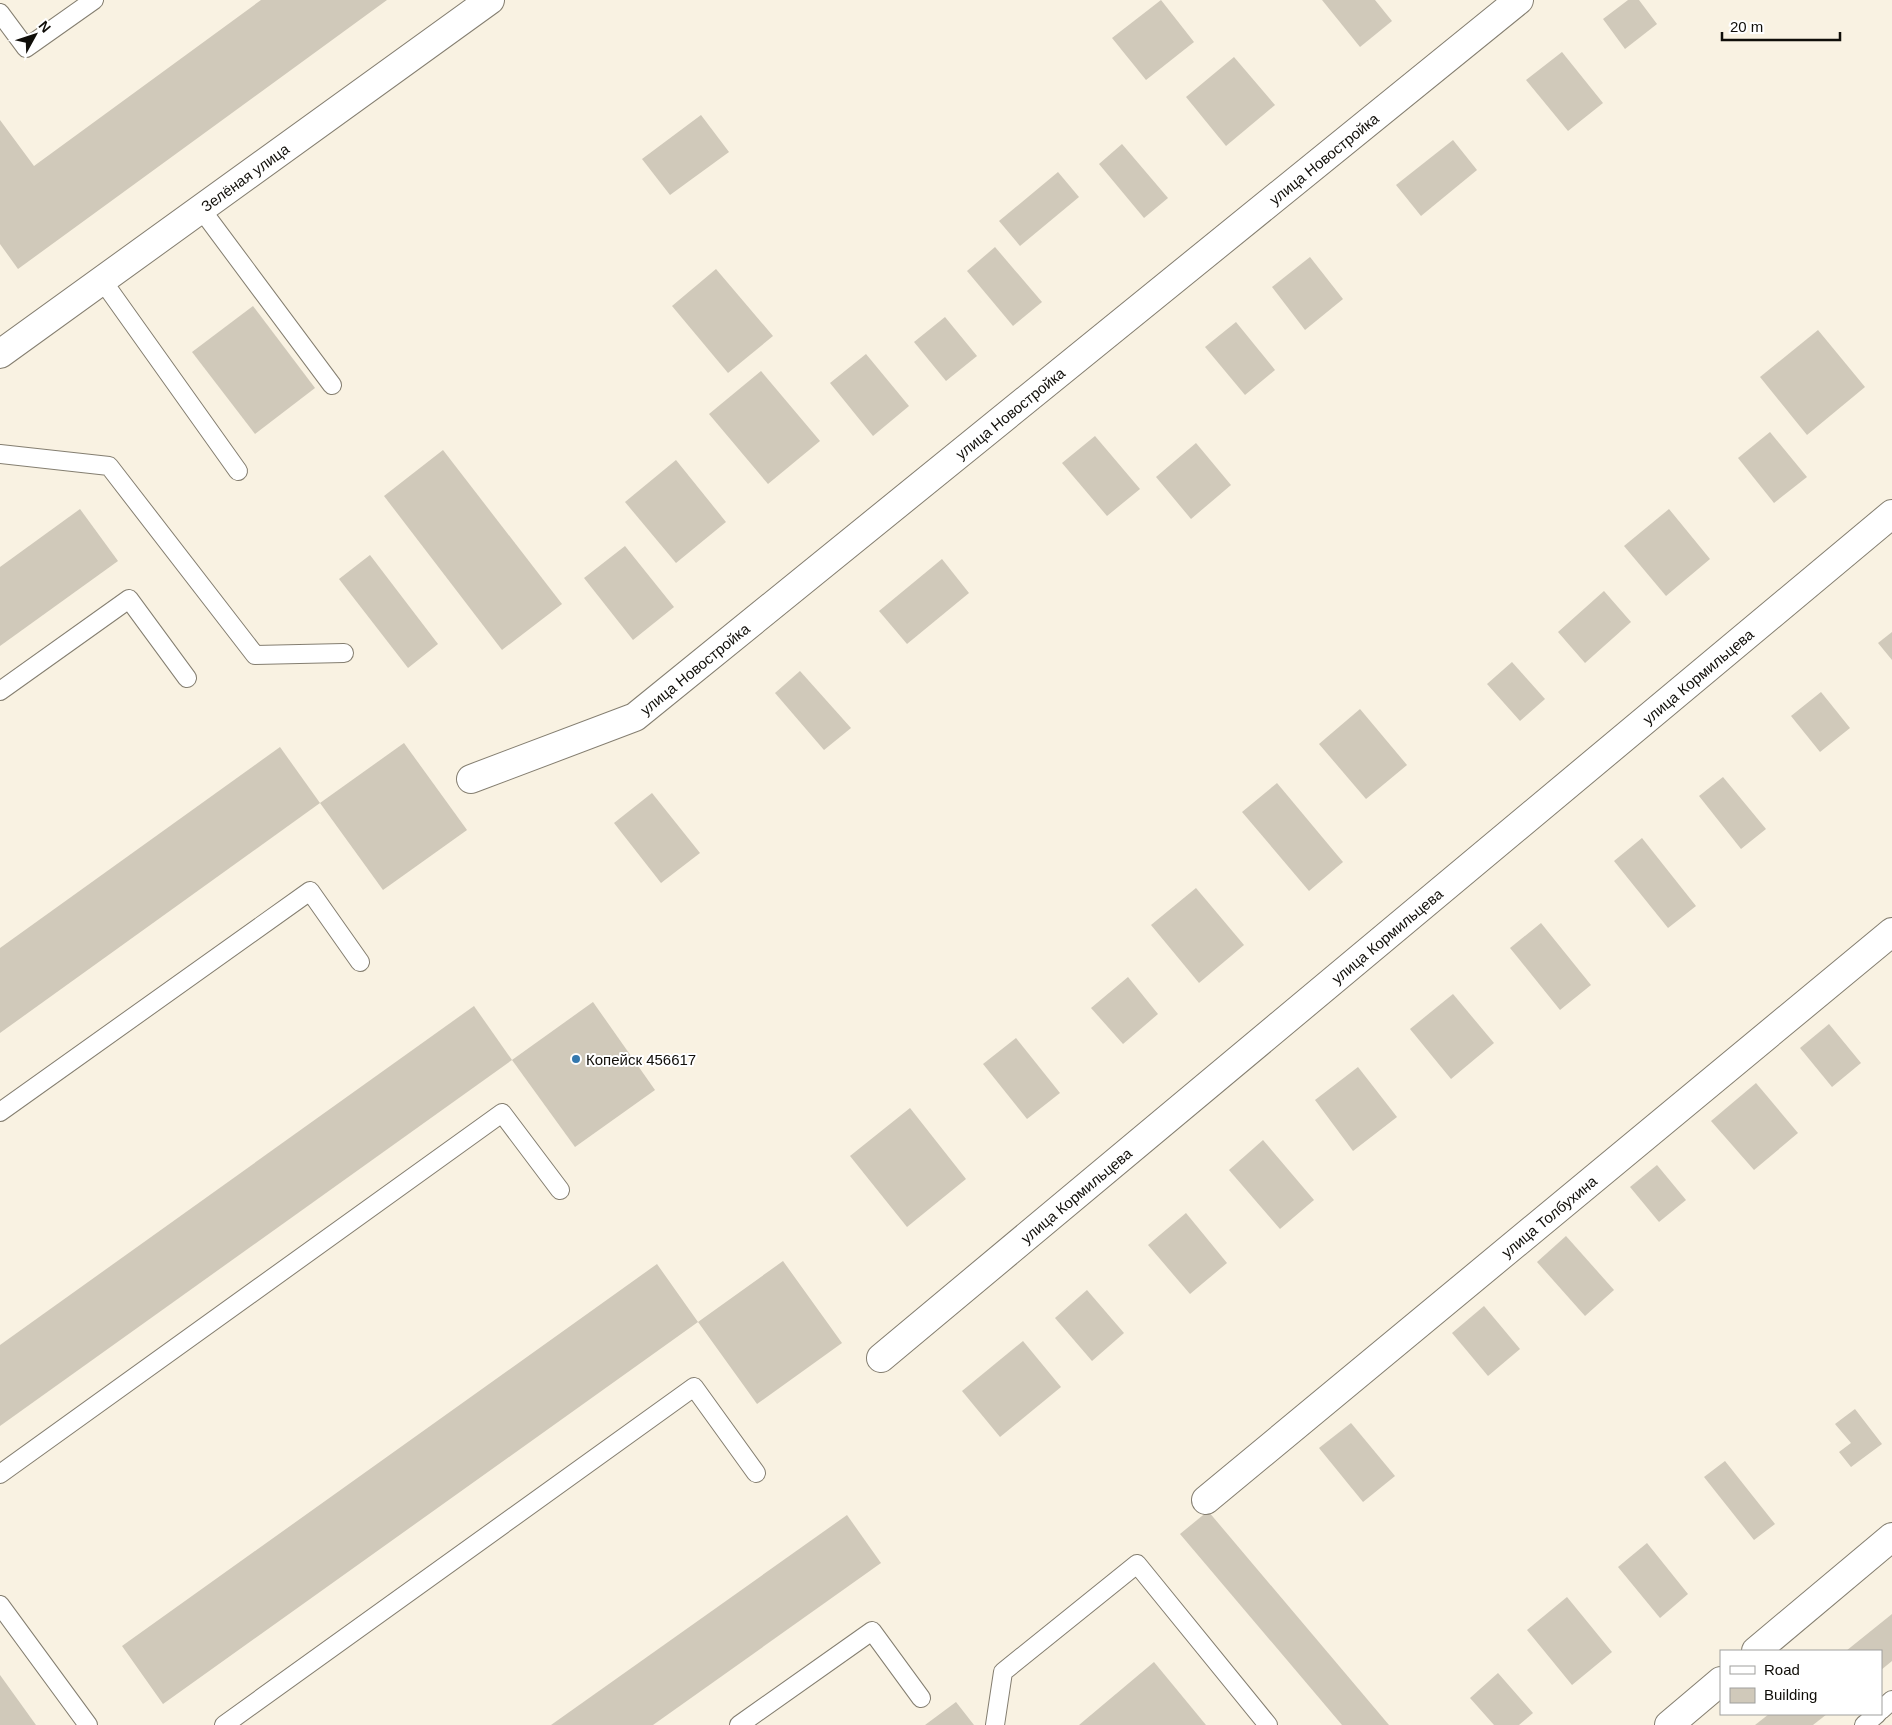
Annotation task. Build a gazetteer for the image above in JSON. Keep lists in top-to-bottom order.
{
  "streets": {
    "street": [
      "улица Новостройка",
      "Зелёная улица",
      "улица Кормильцева",
      "улица Толбухина"
    ]
  },
  "places": ["Копейск 456617"],
  "legend": ["Road", "Building"],
  "scale_bar": "20 m",
  "north": "top right"
}
